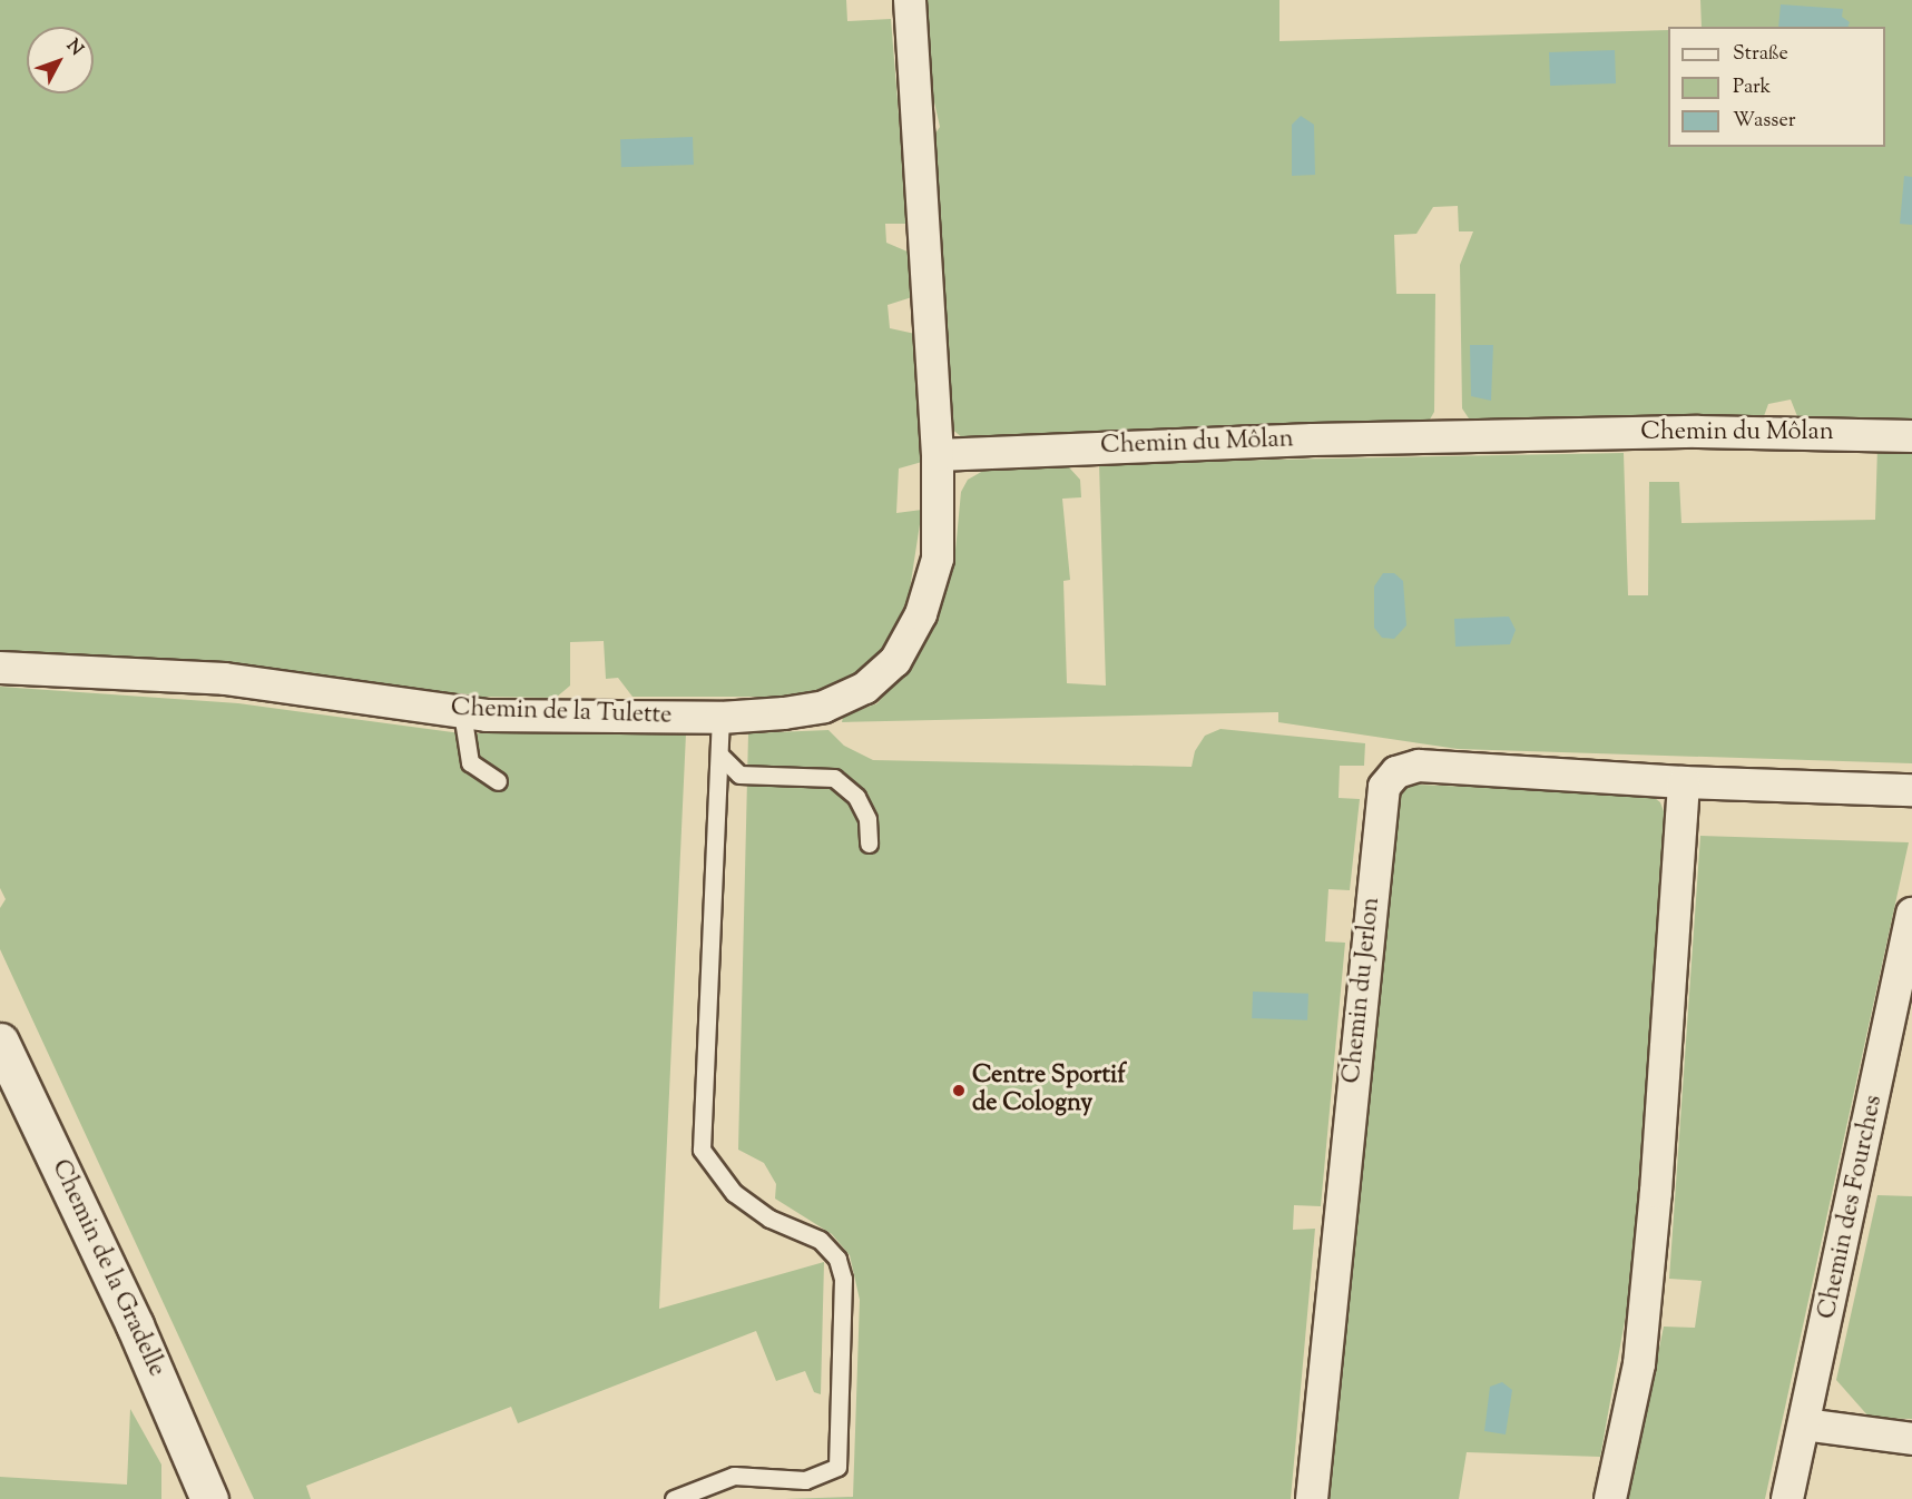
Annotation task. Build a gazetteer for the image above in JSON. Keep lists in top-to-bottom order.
{
  "streets": {
    "street": [
      "Chemin du Môlan",
      "Chemin de la Tulette",
      "Chemin du Jerlon",
      "Chemin des Fourches",
      "Chemin de la Gradelle"
    ]
  },
  "crossings": [
    ["Chemin du Môlan", "Chemin de la Tulette"]
  ],
  "places": ["Centre Sportif de Cologny"],
  "legend": ["Straße", "Park", "Wasser"],
  "north": "top right"
}
